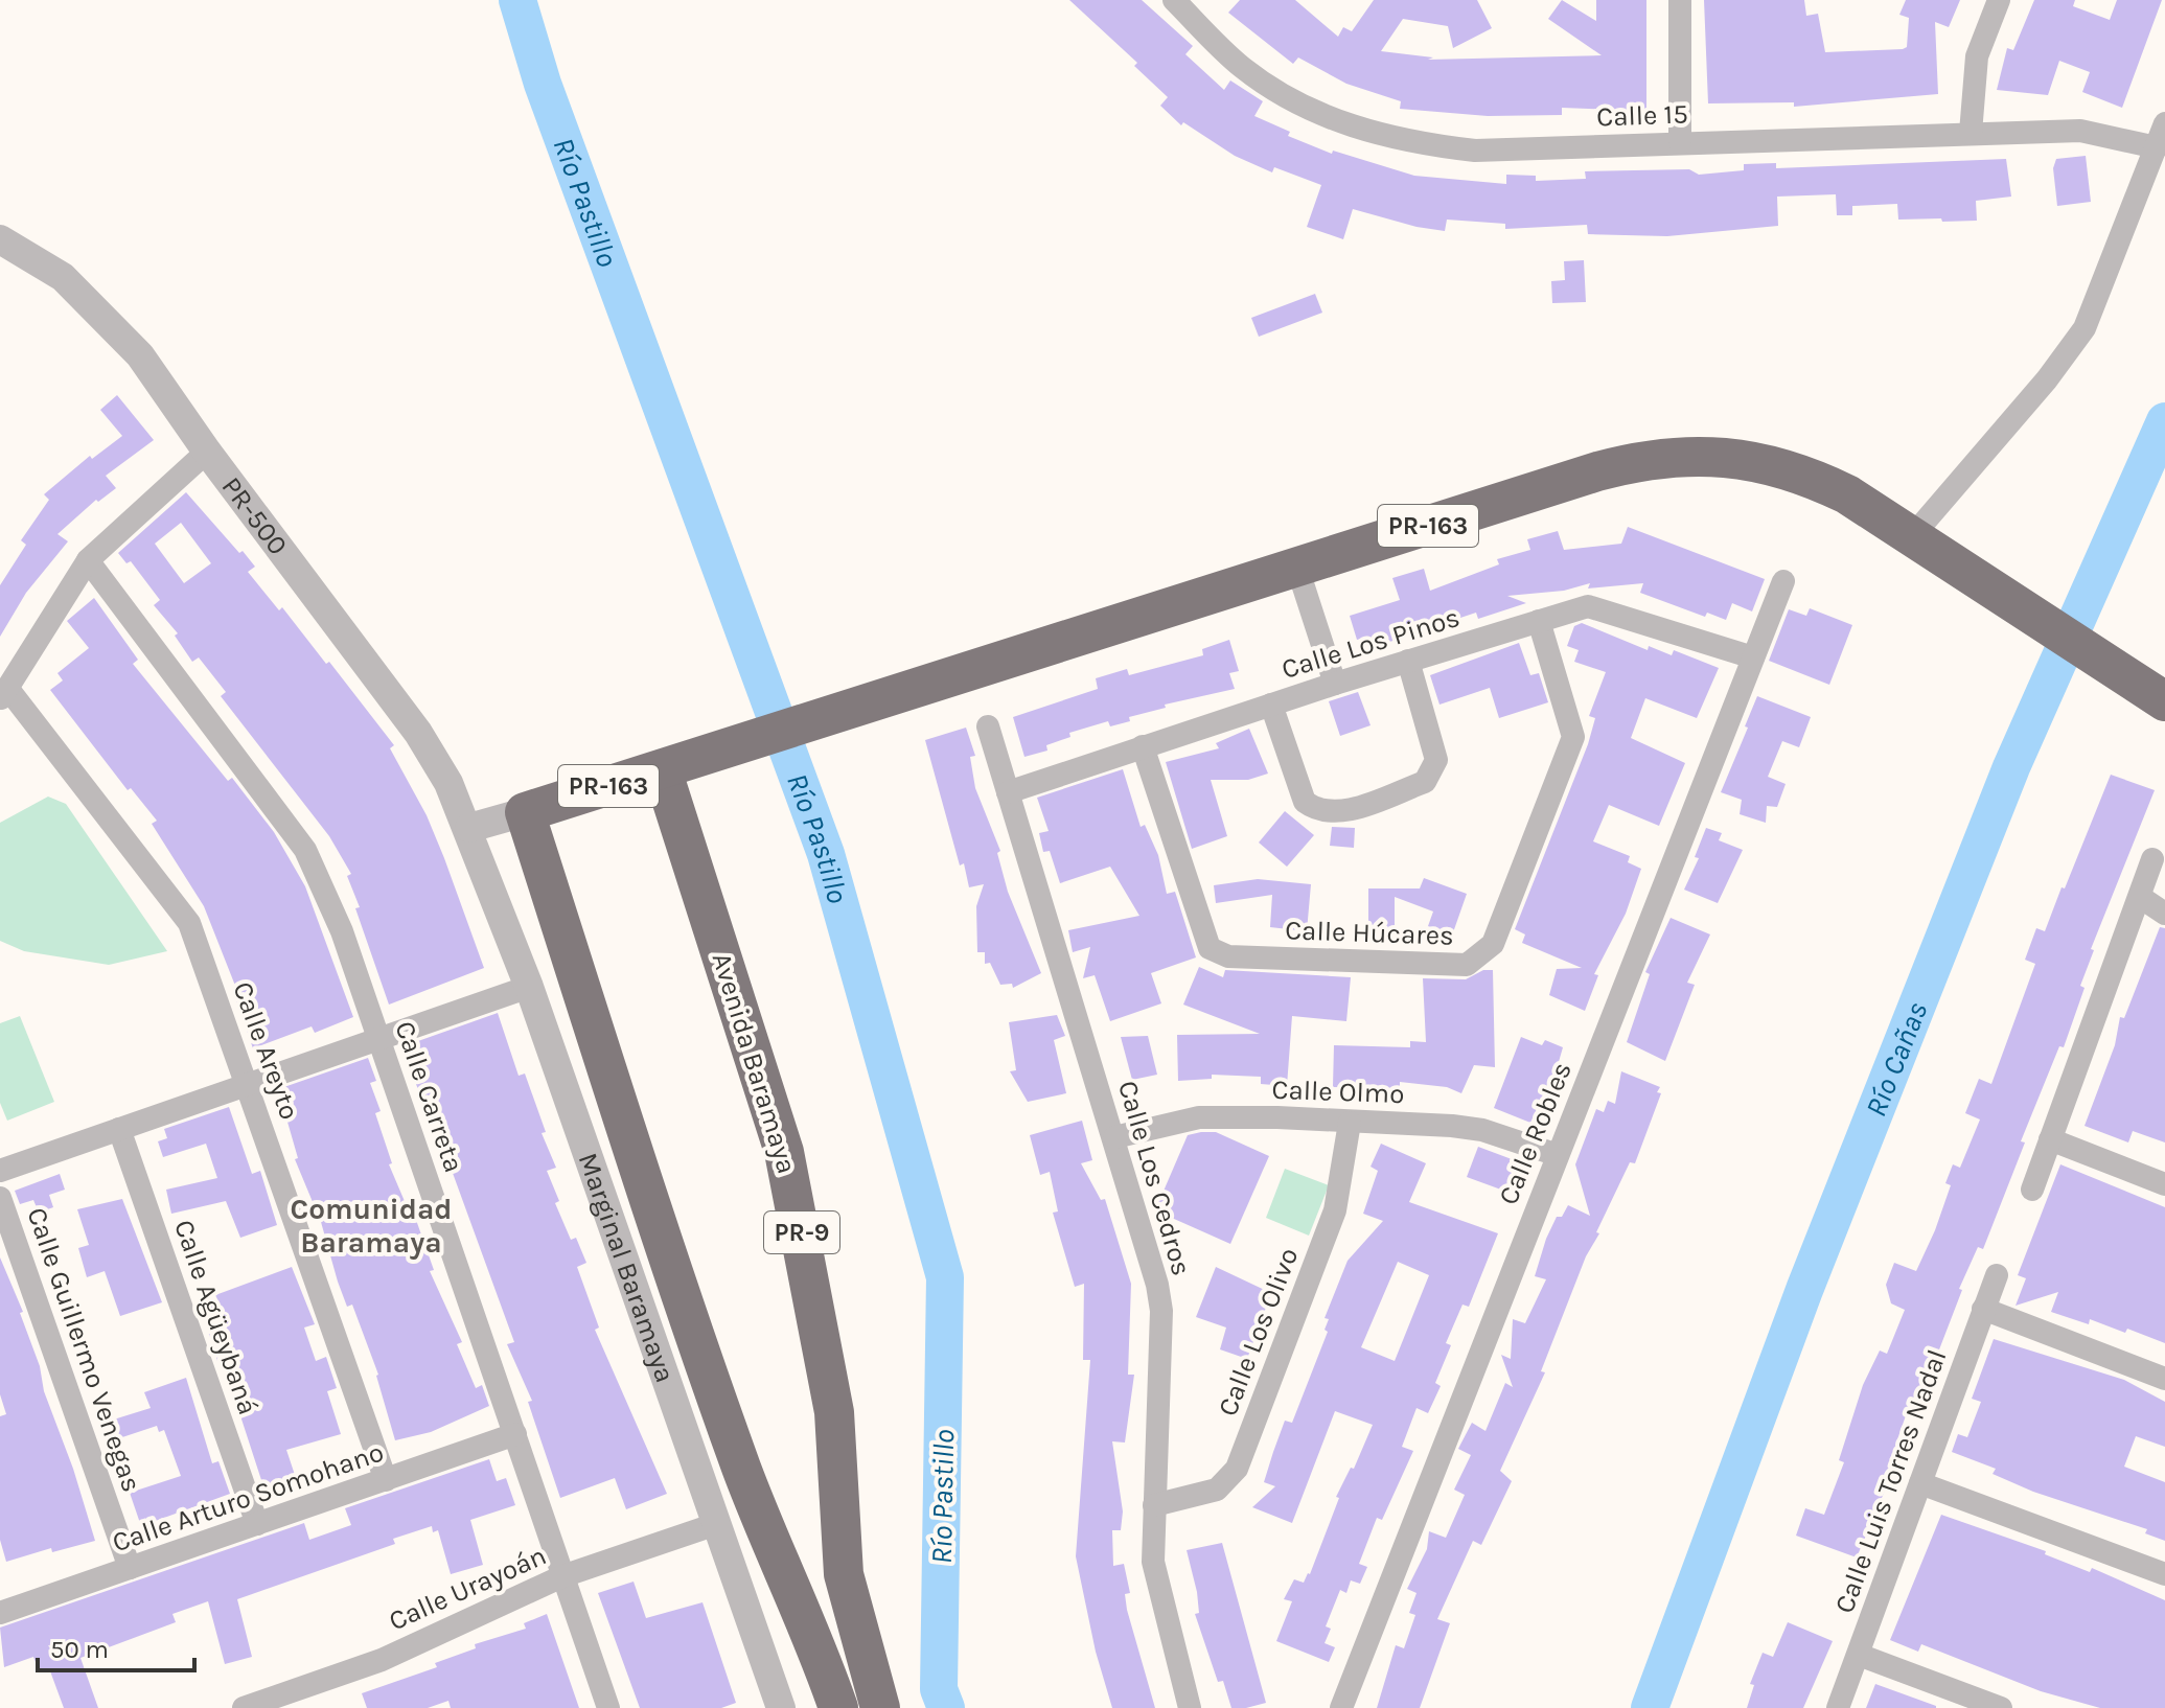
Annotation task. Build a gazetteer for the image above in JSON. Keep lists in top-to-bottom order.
{
  "streets": {
    "highway": ["PR-163", "Avenida Baramaya", "PR-9"],
    "street": [
      "Calle 15",
      "PR-500",
      "Calle Los Pinos",
      "Calle Húcares",
      "Calle Areyto",
      "Calle Olmo",
      "Calle Carreta",
      "Calle Robles",
      "Calle Los Cedros",
      "Marginal Baramaya",
      "Calle Agüeybaná",
      "Calle Los Olivo",
      "Calle Guillermo Venegas",
      "Calle Luis Torres Nadal",
      "Calle Arturo Somohano",
      "Calle Urayoán"
    ]
  },
  "crossings": [
    ["PR-500", "PR-163"],
    ["PR-500", "Marginal Baramaya"],
    ["PR-163", "Avenida Baramaya"],
    ["PR-163", "Marginal Baramaya"],
    ["Calle Los Pinos", "Calle Húcares"],
    ["Calle Los Pinos", "Calle Robles"],
    ["Calle Los Pinos", "Calle Los Cedros"],
    ["Calle Areyto", "Calle Arturo Somohano"],
    ["Calle Olmo", "Calle Robles"],
    ["Calle Olmo", "Calle Los Cedros"],
    ["Calle Olmo", "Calle Los Olivo"],
    ["Calle Carreta", "Calle Arturo Somohano"],
    ["Calle Carreta", "Calle Urayoán"],
    ["Calle Los Cedros", "Calle Los Olivo"],
    ["Marginal Baramaya", "Calle Urayoán"],
    ["Calle Agüeybaná", "Calle Arturo Somohano"],
    ["Calle Guillermo Venegas", "Calle Arturo Somohano"]
  ],
  "districts": ["Comunidad Baramaya"],
  "water": ["Río Pastillo", "Río Cañas"],
  "scale_bar": "50 m"
}
